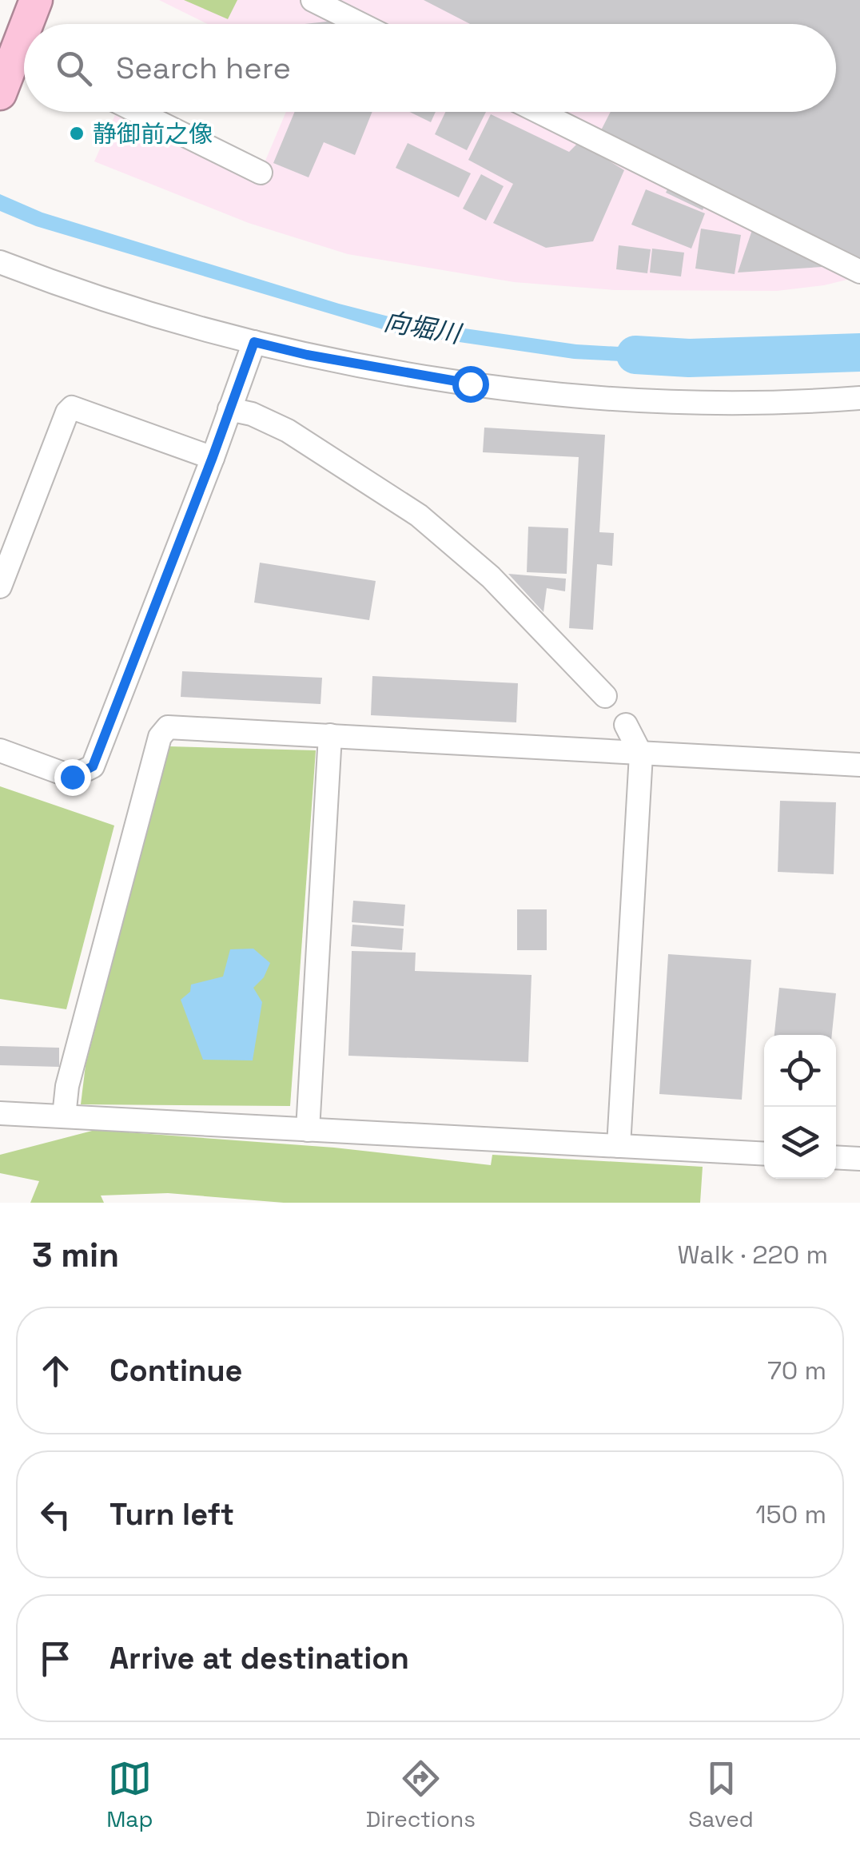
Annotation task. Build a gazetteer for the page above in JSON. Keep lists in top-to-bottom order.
{
  "water": ["向堀川"],
  "places": ["静御前之像"],
  "page": {
    "search": "Search here",
    "heading": ["3 min", "Walk · 220 m"],
    "list": [
      ["Continue", "70 m"],
      ["Turn left", "150 m"],
      "Arrive at destination"
    ],
    "nav": ["Map", "Directions", "Saved"]
  }
}
